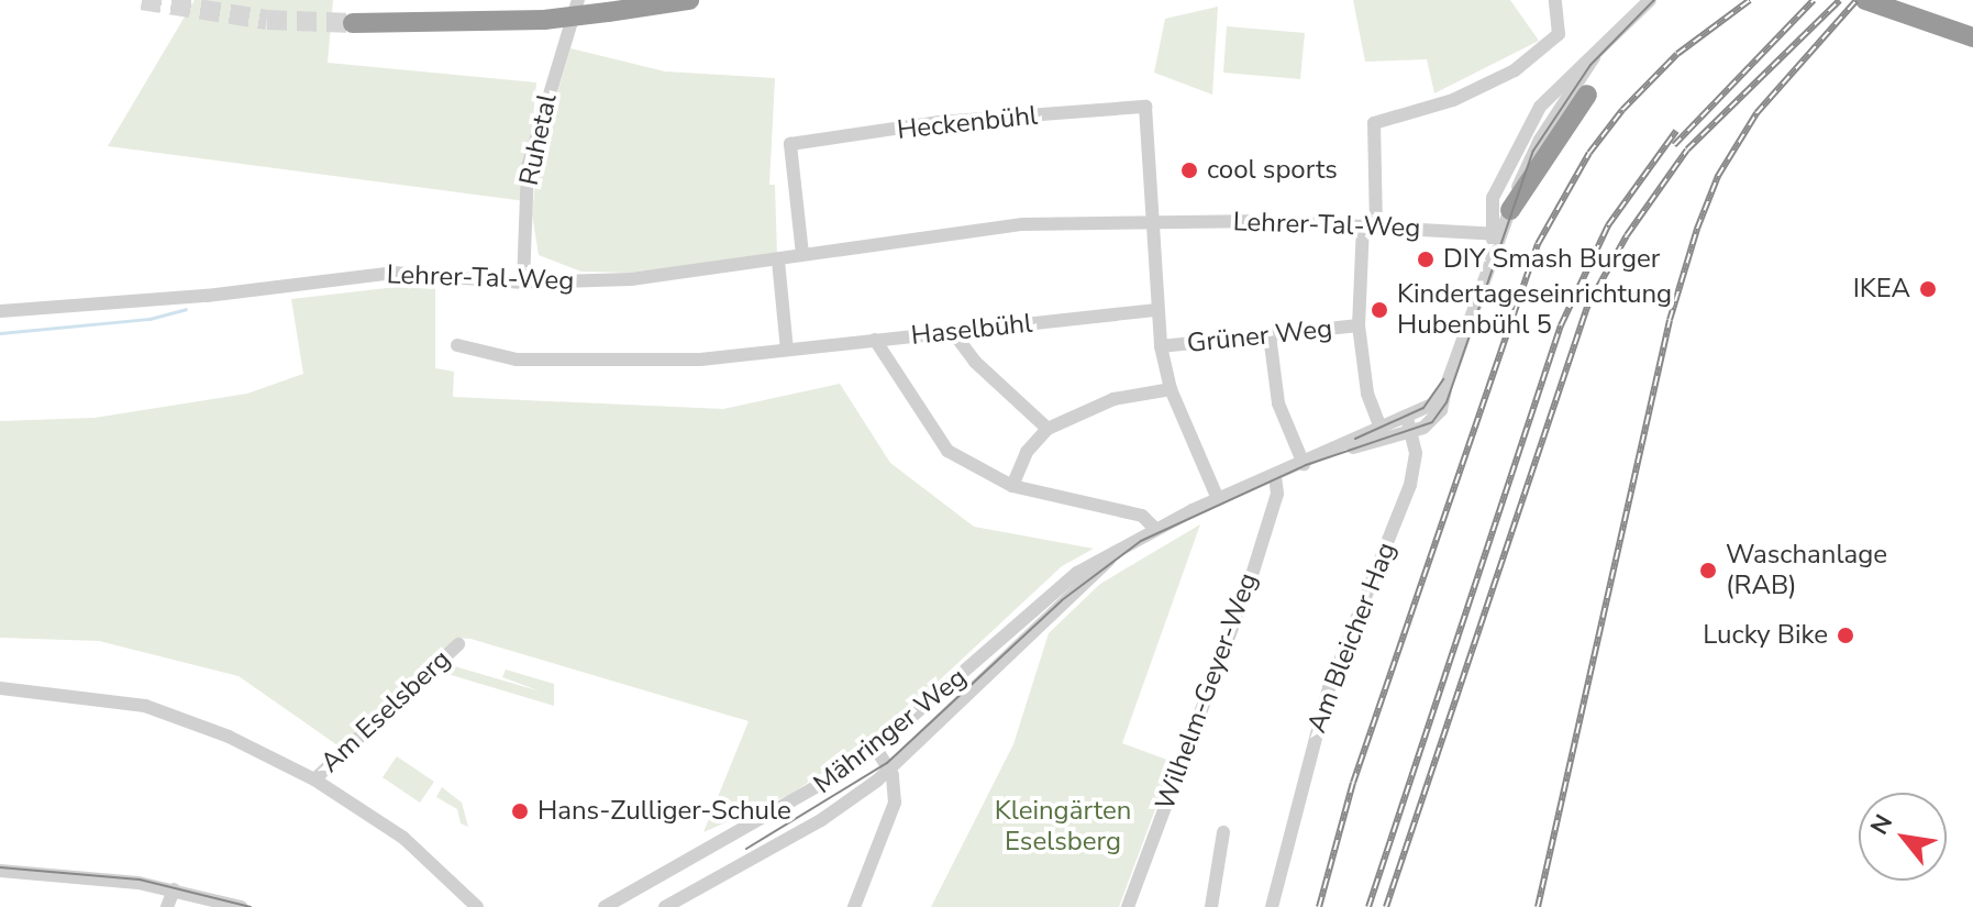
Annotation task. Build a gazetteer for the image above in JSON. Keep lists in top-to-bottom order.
{
  "streets": {
    "street": [
      "Heckenbühl",
      "Ruhetal",
      "Lehrer-Tal-Weg",
      "Haselbühl",
      "Grüner Weg",
      "Am Bleicher Hag",
      "Wilhelm-Geyer-Weg",
      "Am Eselsberg",
      "Mähringer Weg"
    ]
  },
  "crossings": [
    ["Heckenbühl", "Lehrer-Tal-Weg"],
    ["Ruhetal", "Lehrer-Tal-Weg"],
    ["Am Bleicher Hag", "Mähringer Weg"],
    ["Wilhelm-Geyer-Weg", "Mähringer Weg"]
  ],
  "parks": ["Kleingärten Eselsberg"],
  "places": [
    "cool sports",
    "DIY Smash Burger",
    "IKEA",
    "Kindertageseinrichtung Hubenbühl 5",
    "Waschanlage (RAB)",
    "Lucky Bike",
    "Hans-Zulliger-Schule"
  ],
  "north": "top left"
}
